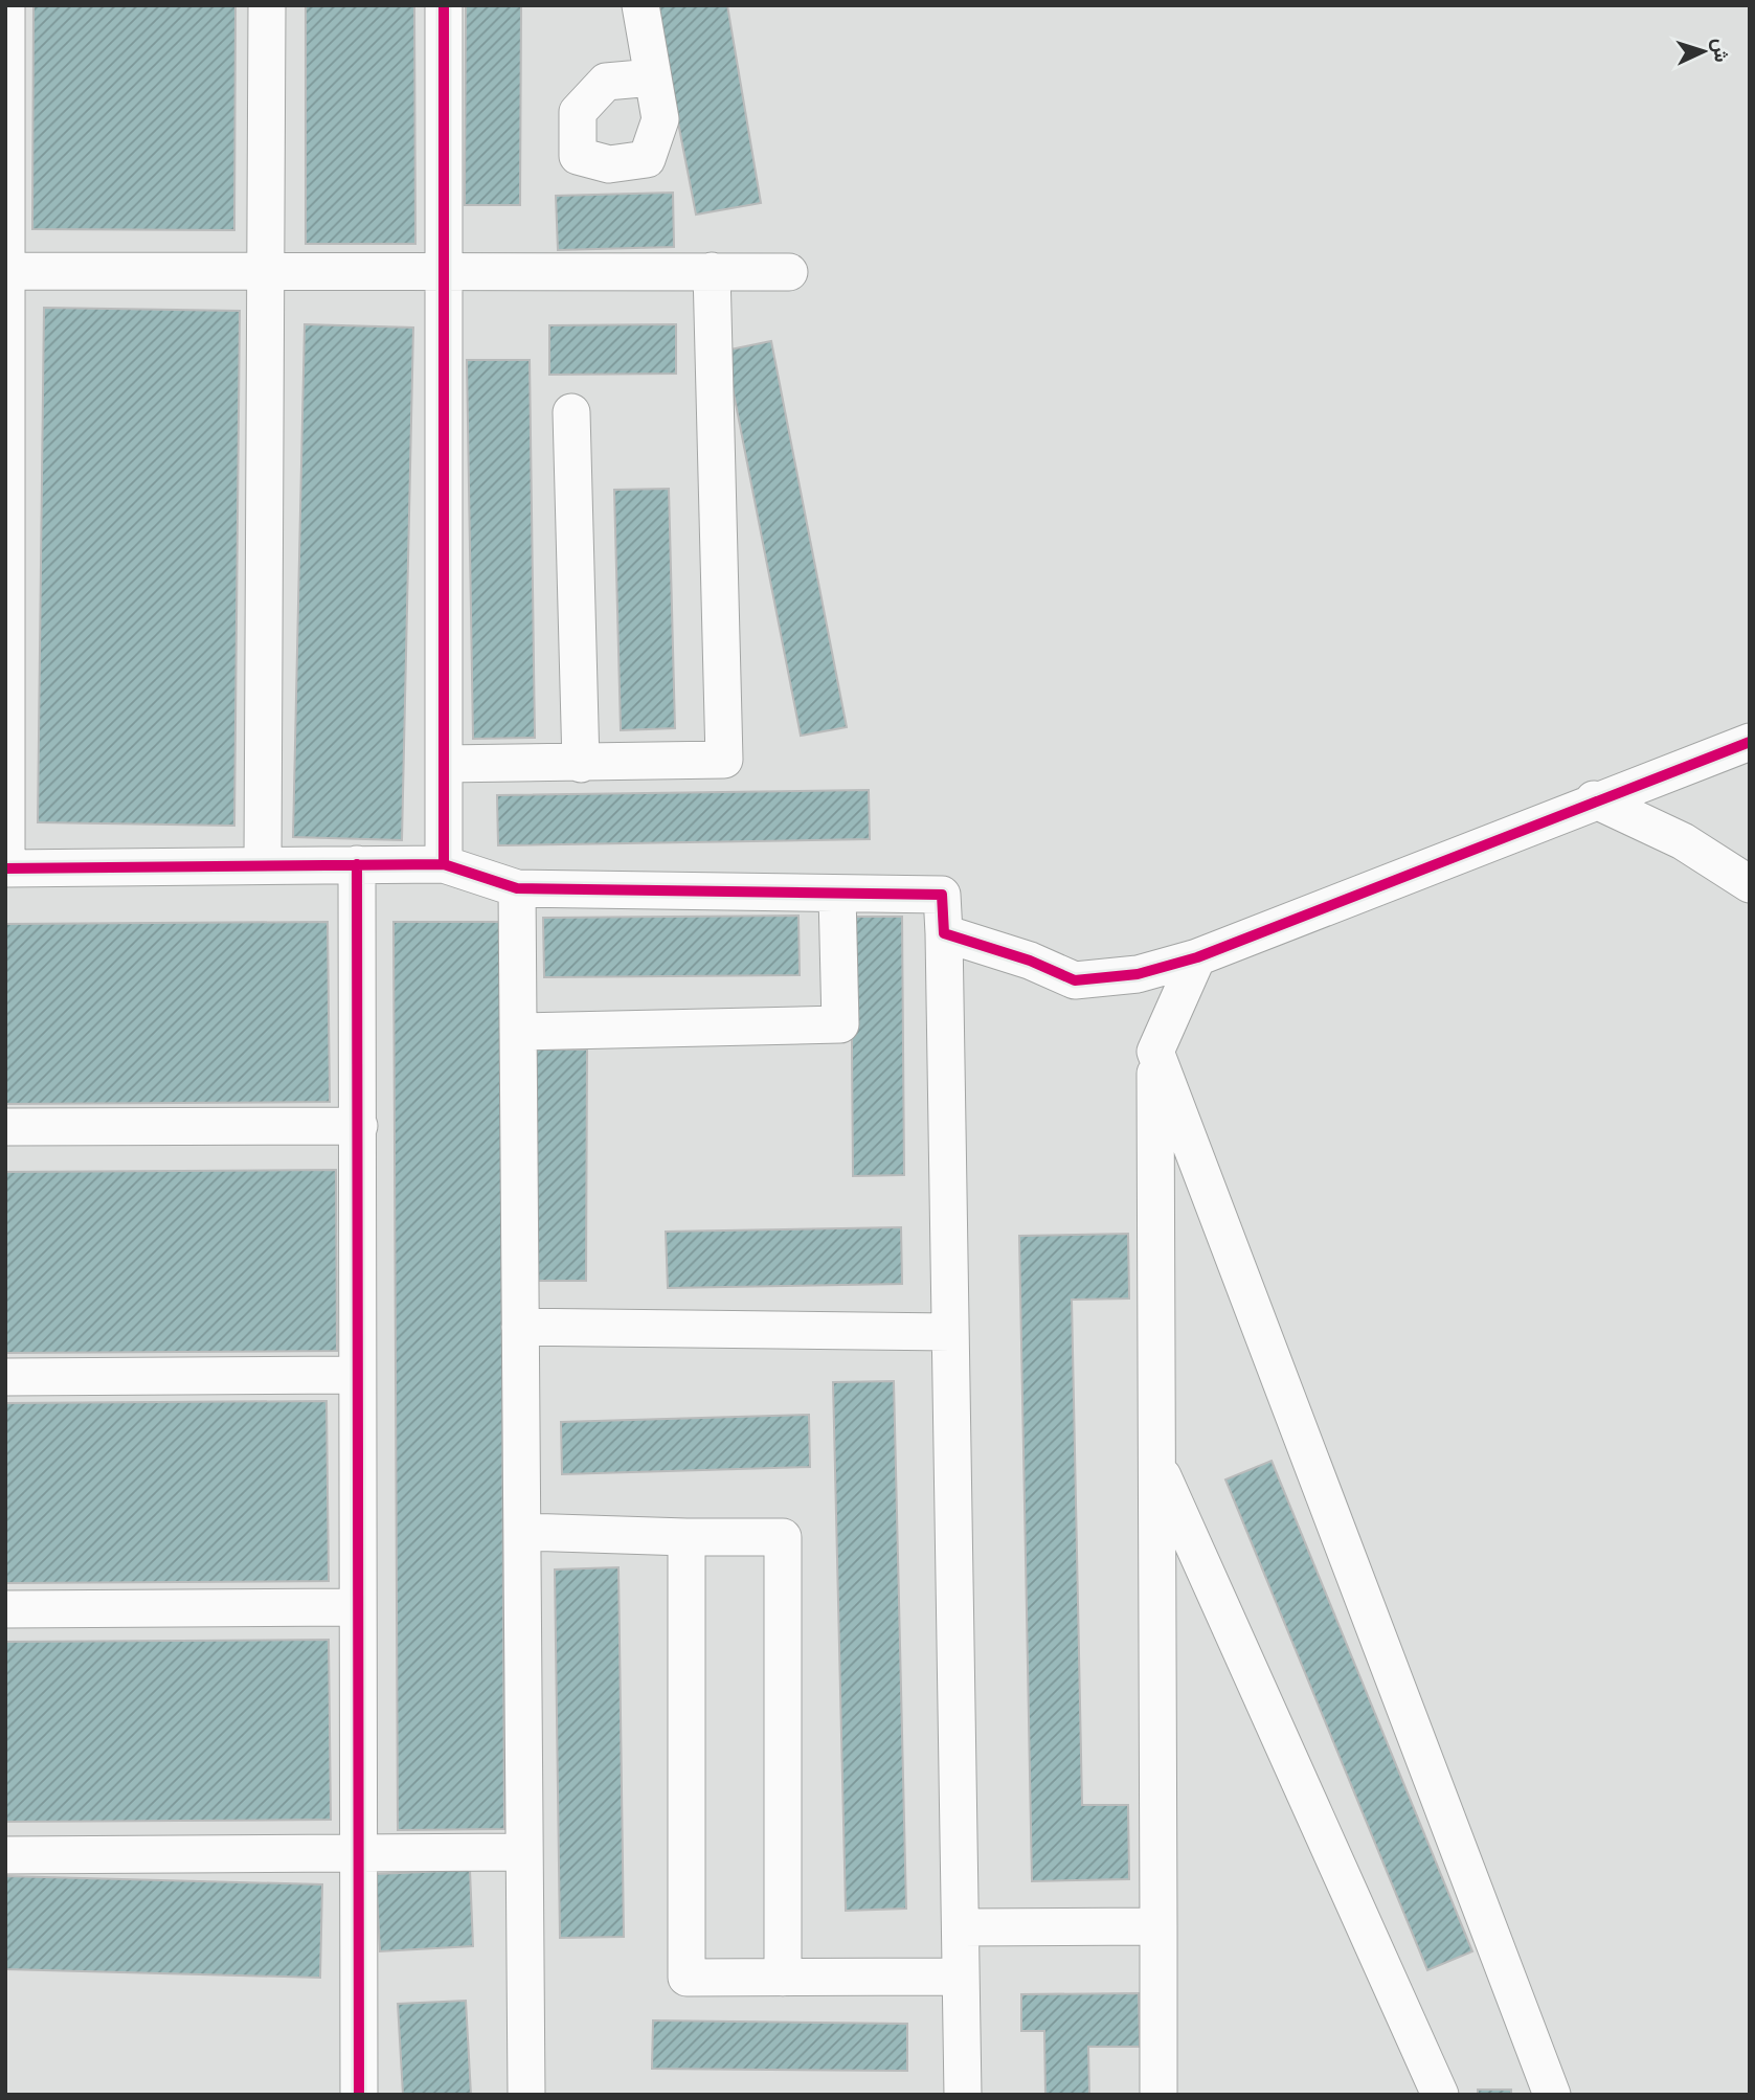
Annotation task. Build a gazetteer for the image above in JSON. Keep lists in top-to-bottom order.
{
  "north": "right"
}
